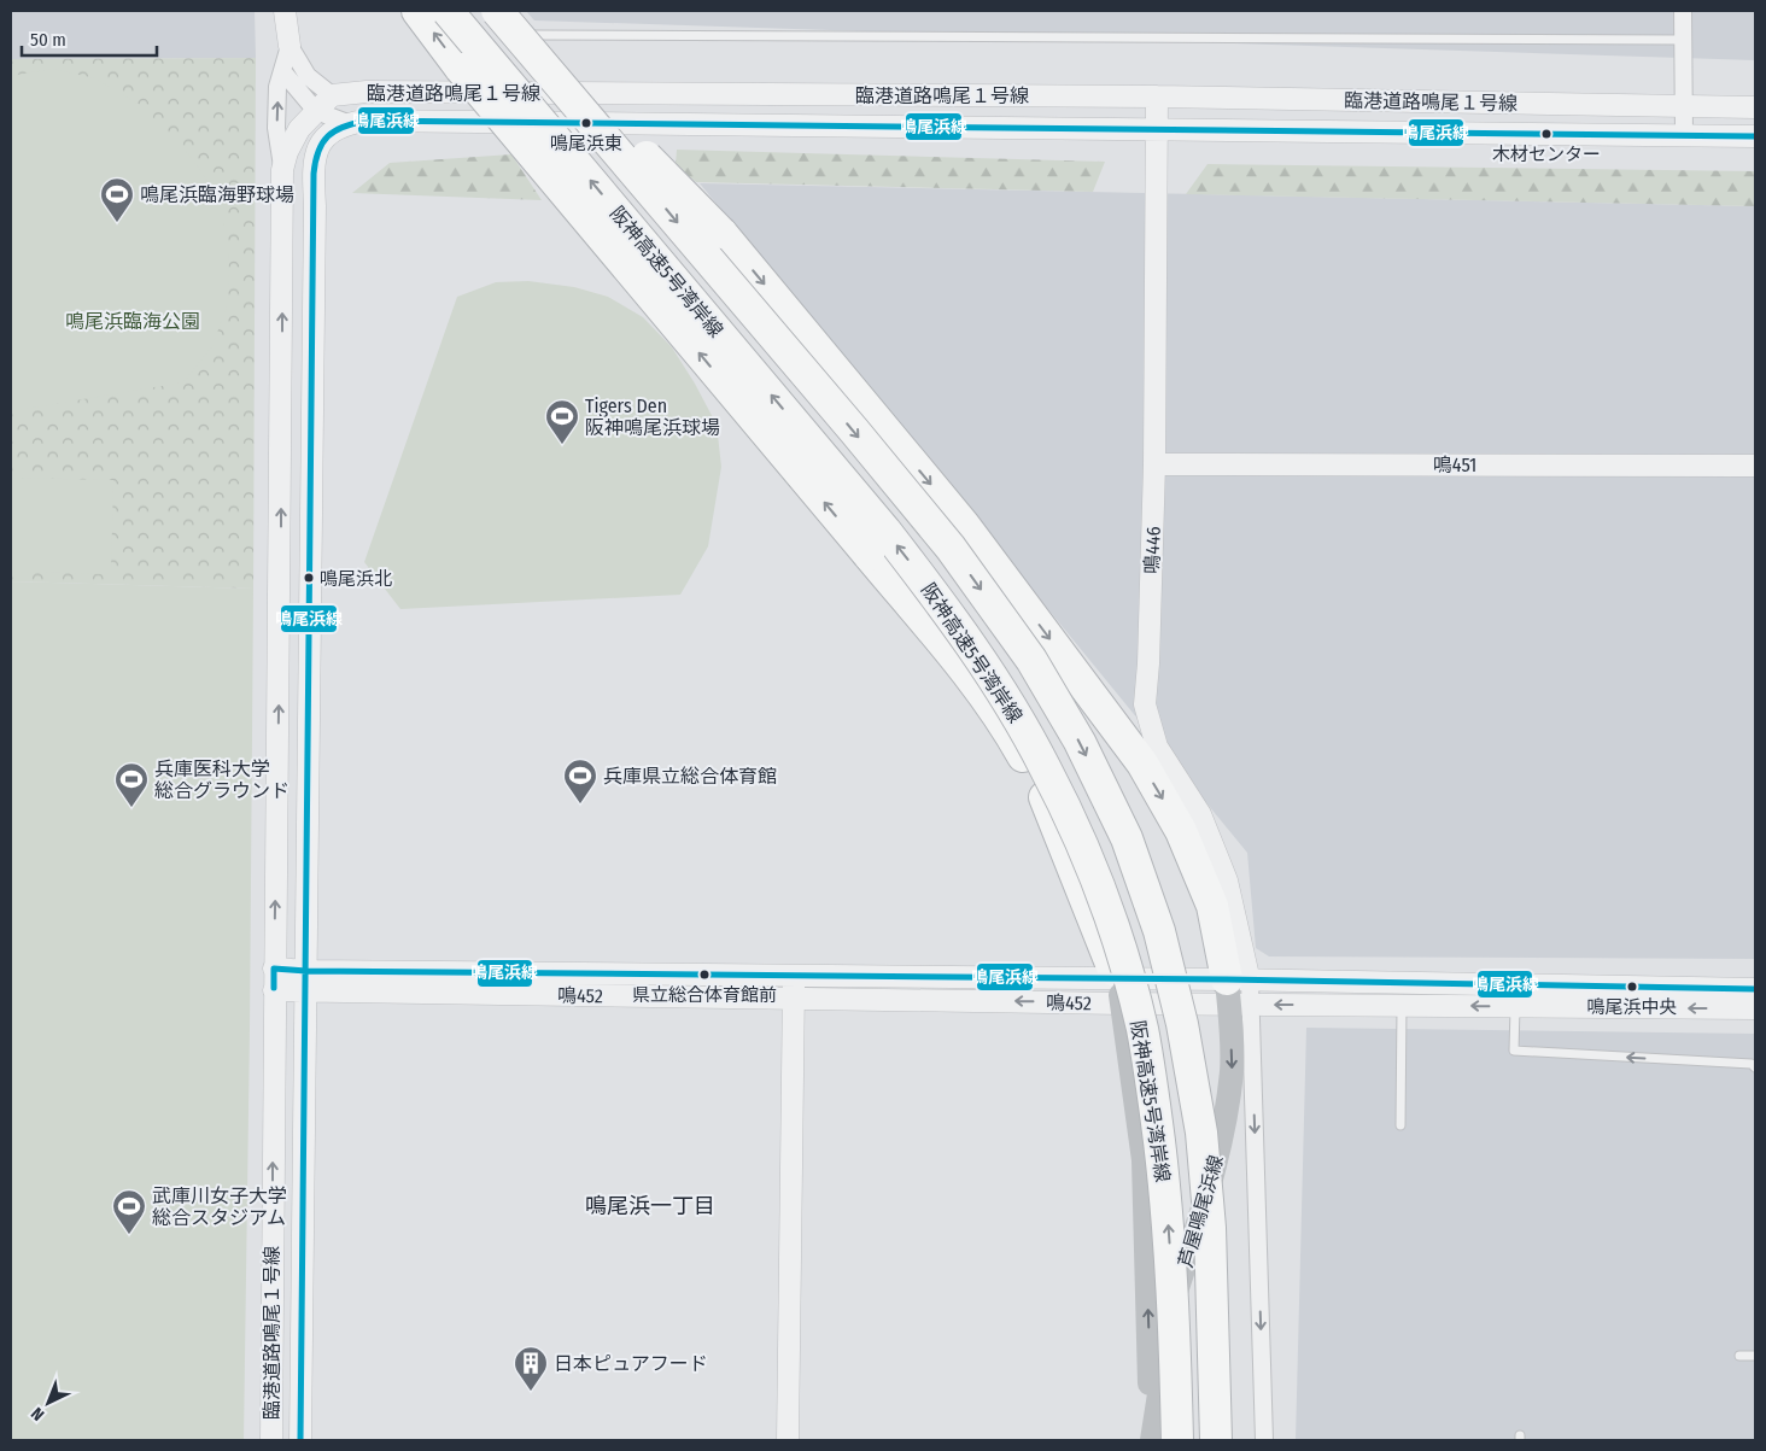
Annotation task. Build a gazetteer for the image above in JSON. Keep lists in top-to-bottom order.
{
  "streets": {
    "highway": ["阪神高速5号湾岸線"],
    "main road": ["芦屋鳴尾浜線"],
    "street": [
      "臨港道路鳴尾１号線",
      "鳴451",
      "鳴446",
      "鳴452"
    ]
  },
  "crossings": [
    ["臨港道路鳴尾１号線", "鳴446"],
    ["臨港道路鳴尾１号線", "鳴452"],
    ["鳴451", "鳴446"],
    ["鳴446", "鳴452"],
    ["鳴446", "芦屋鳴尾浜線"],
    ["鳴452", "芦屋鳴尾浜線"]
  ],
  "districts": ["鳴尾浜一丁目"],
  "parks": ["鳴尾浜臨海公園"],
  "places": {
    "other": [
      "鳴尾浜東",
      "木材センター",
      "鳴尾浜北",
      "県立総合体育館前",
      "鳴尾浜中央"
    ],
    "sports": [
      "鳴尾浜臨海野球場",
      "Tigers Den 阪神鳴尾浜球場",
      "兵庫県立総合体育館",
      "兵庫医科大学 総合グラウンド",
      "武庫川女子大学 総合スタジアム"
    ],
    "building": ["日本ピュアフード"]
  },
  "lines": ["transit line 鳴尾浜線"],
  "scale_bar": "50 m",
  "north": "bottom left"
}
